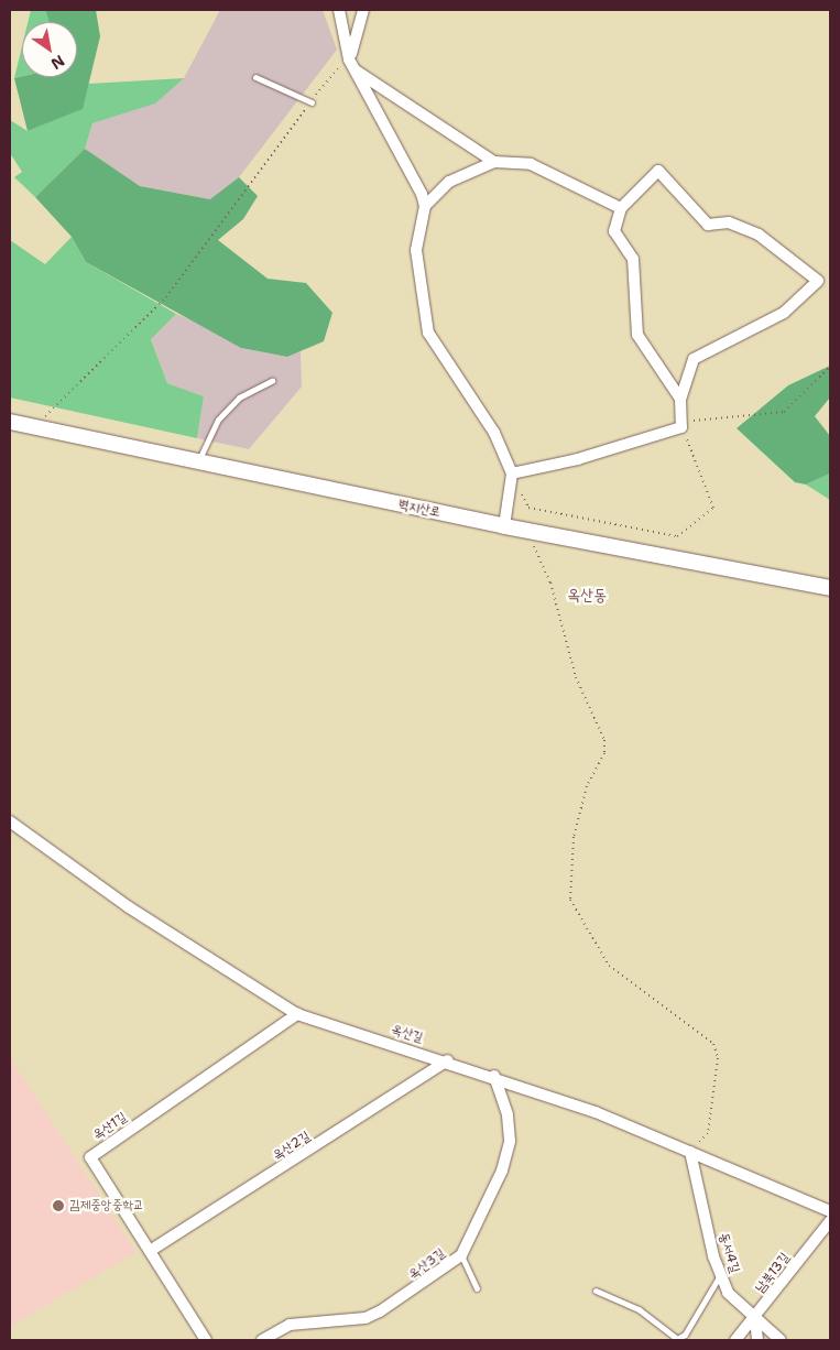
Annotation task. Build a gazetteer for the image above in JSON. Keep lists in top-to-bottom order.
{
  "streets": {
    "street": [
      "벽지산로",
      "옥산길",
      "옥산1길",
      "옥산2길",
      "동서4길",
      "옥산3길",
      "남북13길"
    ]
  },
  "crossings": [
    ["옥산길", "옥산1길"],
    ["옥산길", "옥산2길"],
    ["옥산길", "동서4길"],
    ["옥산길", "옥산3길"],
    ["옥산1길", "옥산2길"],
    ["동서4길", "남북13길"]
  ],
  "districts": ["옥산동"],
  "places": ["김제중앙중학교"],
  "north": "bottom right"
}
